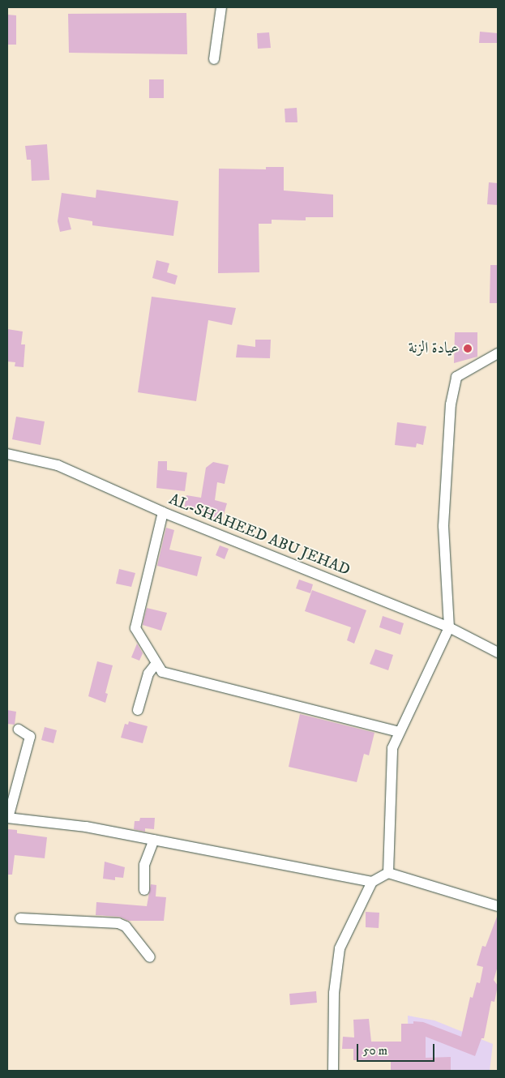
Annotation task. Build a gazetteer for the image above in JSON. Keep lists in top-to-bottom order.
{
  "streets": {
    "street": ["AL-SHAHEED ABU JEHAD"]
  },
  "places": ["عيادة الزنة"],
  "scale_bar": "50 m"
}
